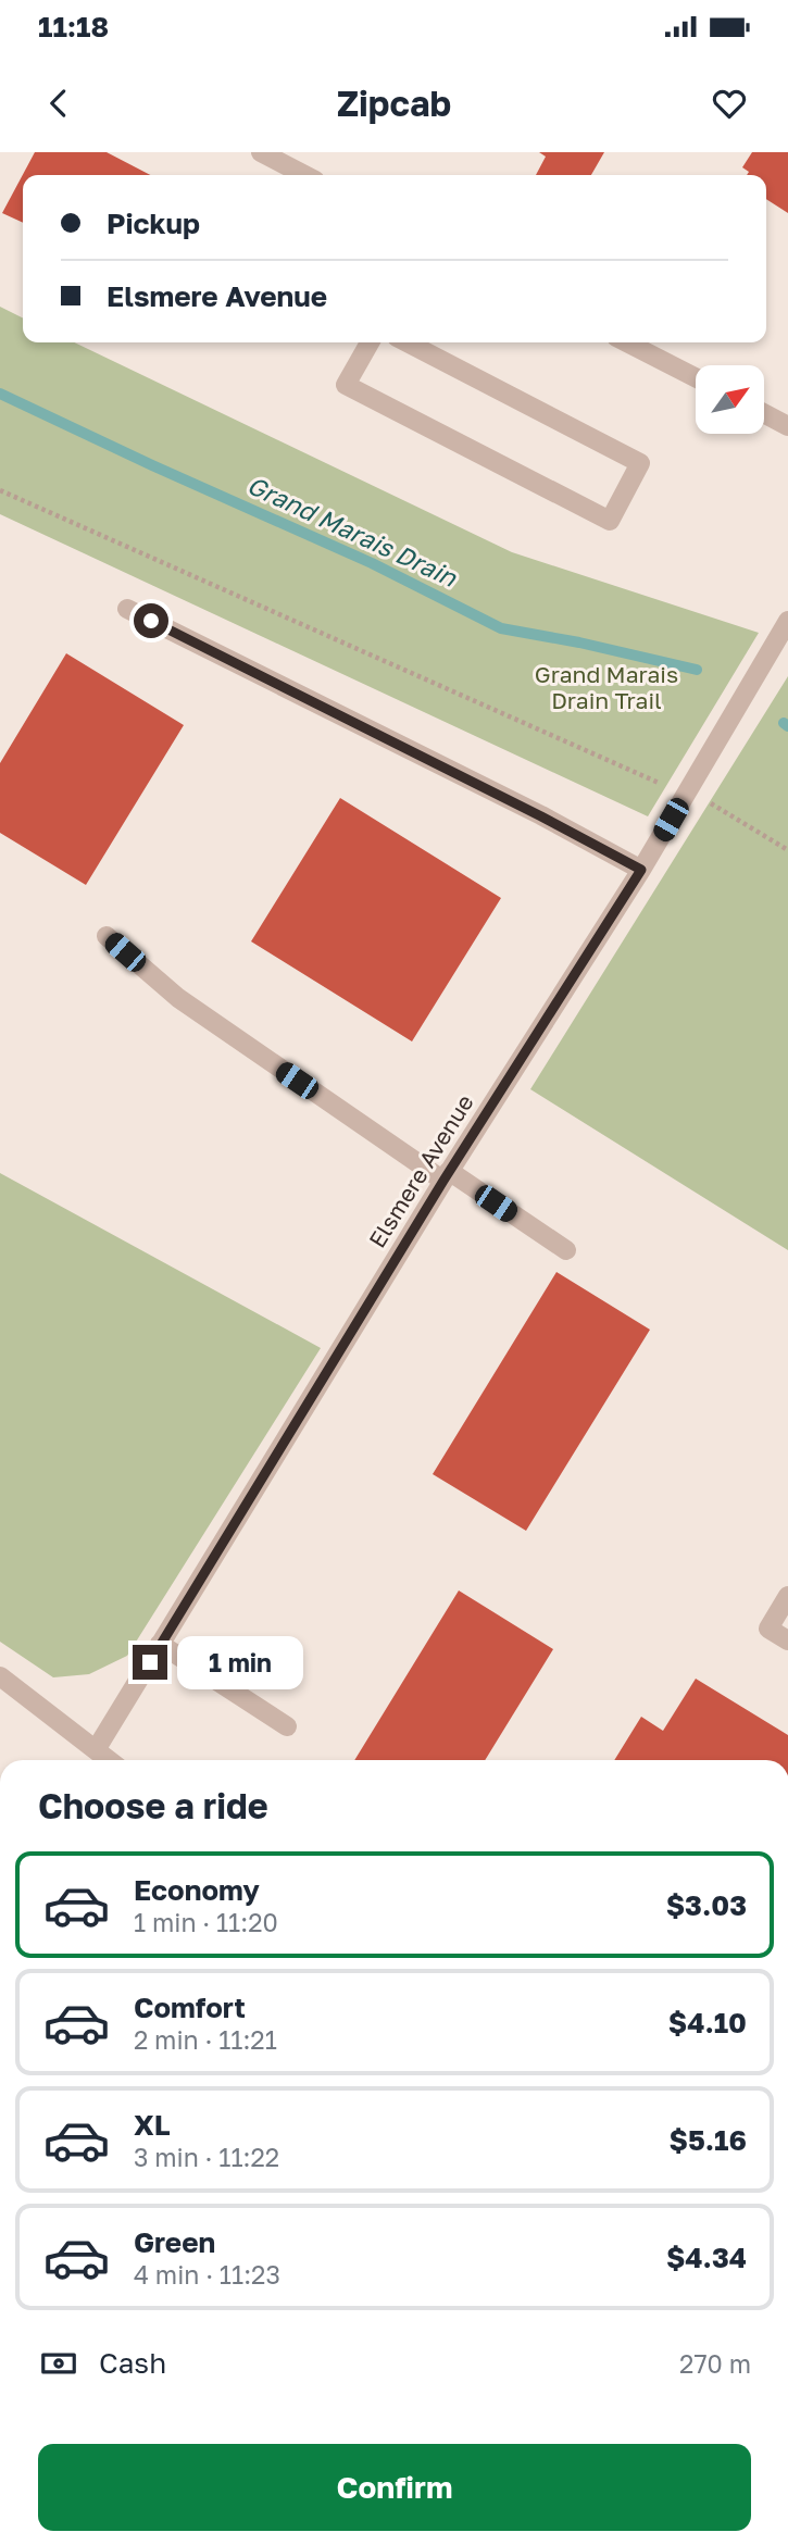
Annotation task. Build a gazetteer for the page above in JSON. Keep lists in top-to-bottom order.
{
  "streets": {
    "street": ["Elsmere Avenue"]
  },
  "water": ["Grand Marais Drain"],
  "parks": ["Grand Marais Drain Trail"],
  "north": "top right",
  "page": {
    "status": "11:18",
    "header": "Zipcab",
    "banner": ["Pickup", "Elsmere Avenue"],
    "bubble": "1 min",
    "heading": "Choose a ride",
    "list": [
      {
        "name": "Economy",
        "note": "1 min · 11:20",
        "value": "$3.03"
      },
      {
        "name": "Comfort",
        "note": "2 min · 11:21",
        "value": "$4.10"
      },
      {
        "name": "XL",
        "note": "3 min · 11:22",
        "value": "$5.16"
      },
      {
        "name": "Green",
        "note": "4 min · 11:23",
        "value": "$4.34"
      }
    ],
    "pay": ["Cash", "270 m"],
    "buttons": "Confirm"
  }
}
